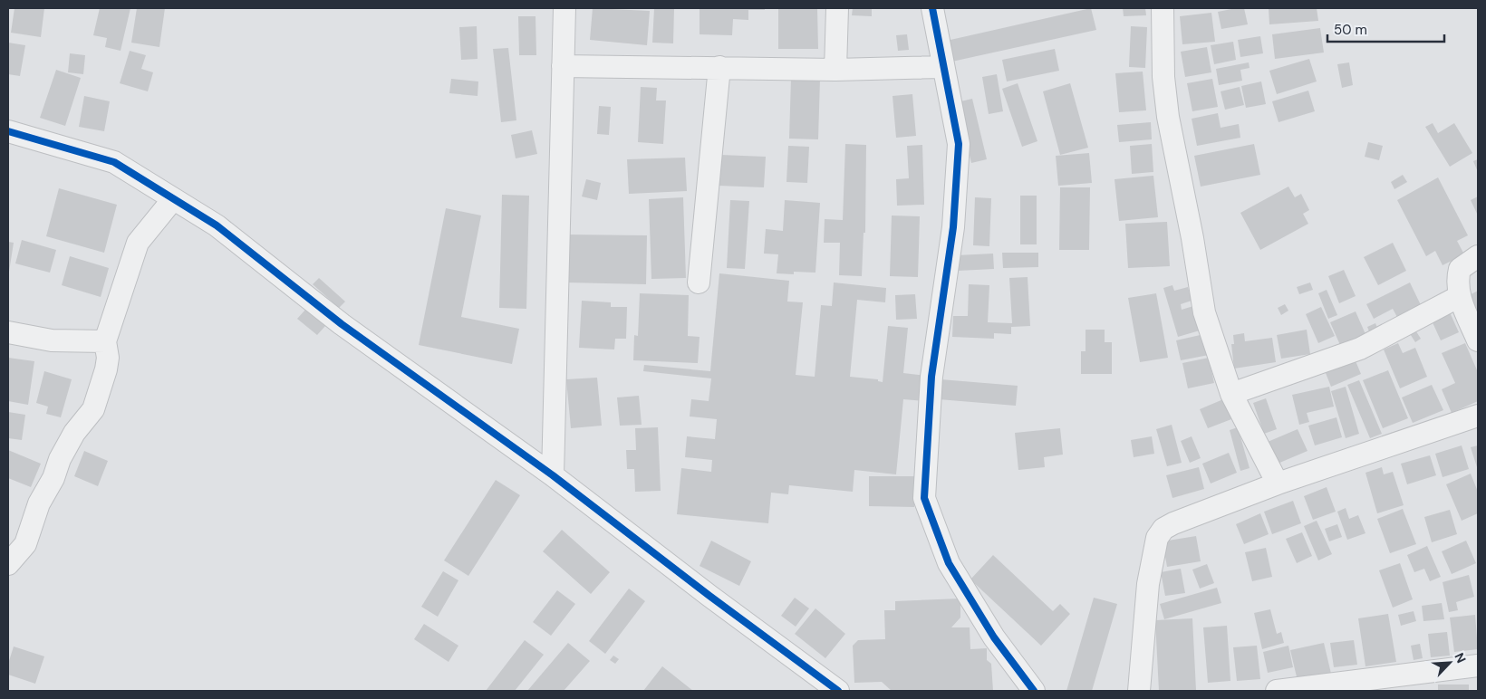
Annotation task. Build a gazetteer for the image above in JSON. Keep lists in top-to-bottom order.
{
  "scale_bar": "50 m",
  "north": "top right"
}
